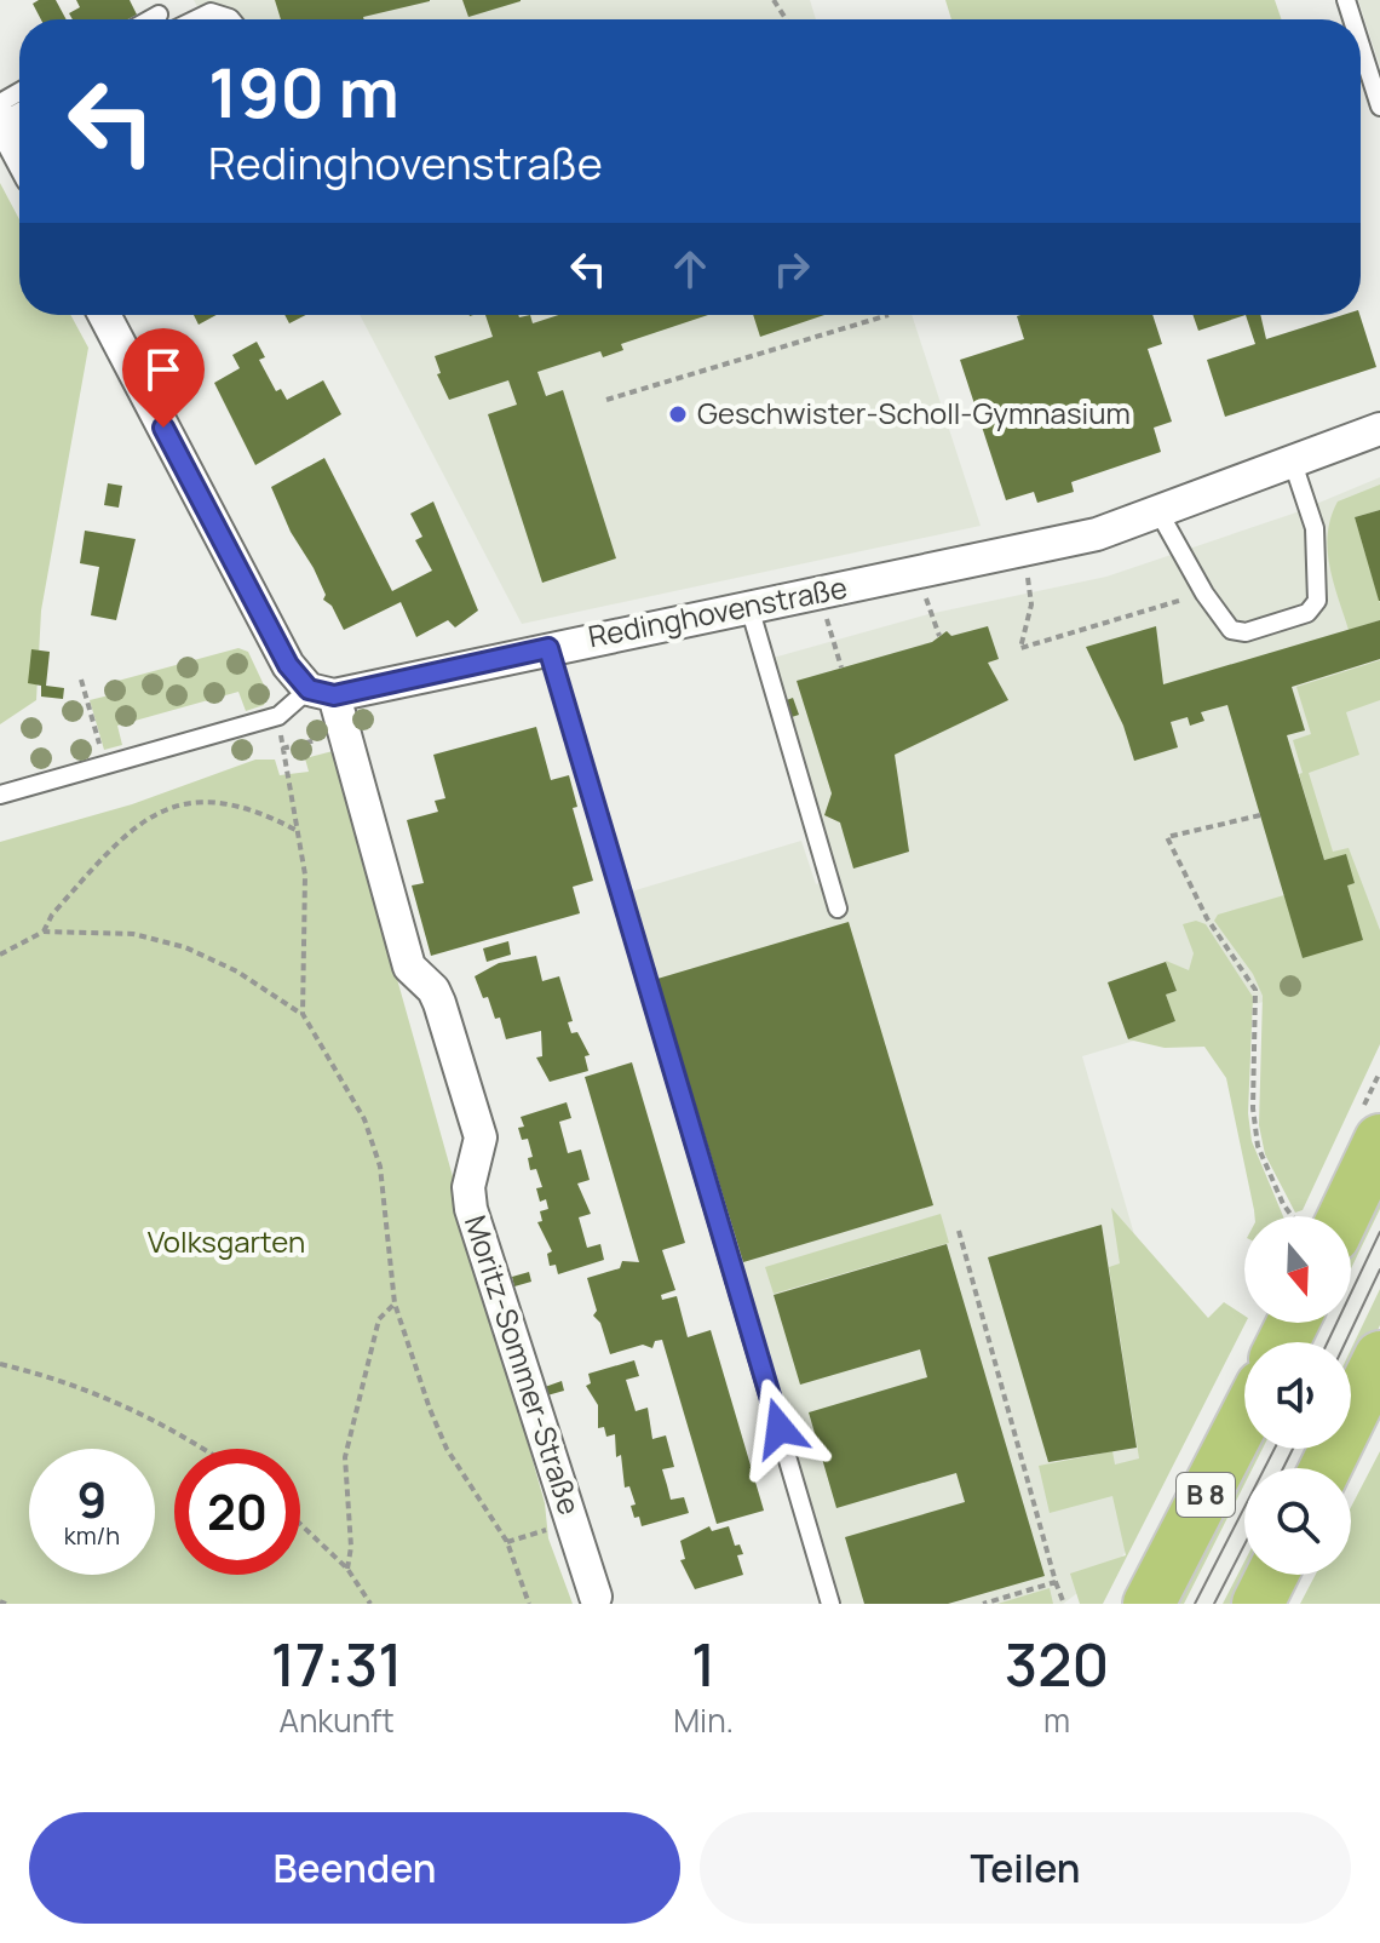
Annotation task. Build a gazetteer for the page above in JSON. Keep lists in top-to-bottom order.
{
  "streets": {
    "main road": ["B 8"],
    "street": ["Redinghovenstraße", "Moritz-Sommer-Straße"]
  },
  "crossings": [
    ["Redinghovenstraße", "Moritz-Sommer-Straße"]
  ],
  "parks": ["Volksgarten"],
  "places": ["Geschwister-Scholl-Gymnasium"],
  "north": "bottom",
  "page": {
    "turn": ["190 m", "Redinghovenstraße"],
    "speed": "9 km/h",
    "limit": "20",
    "eta": [
      "17:31",
      "Ankunft",
      "1",
      "Min.",
      "320",
      "m"
    ],
    "buttons": ["Beenden", "Teilen"]
  }
}
